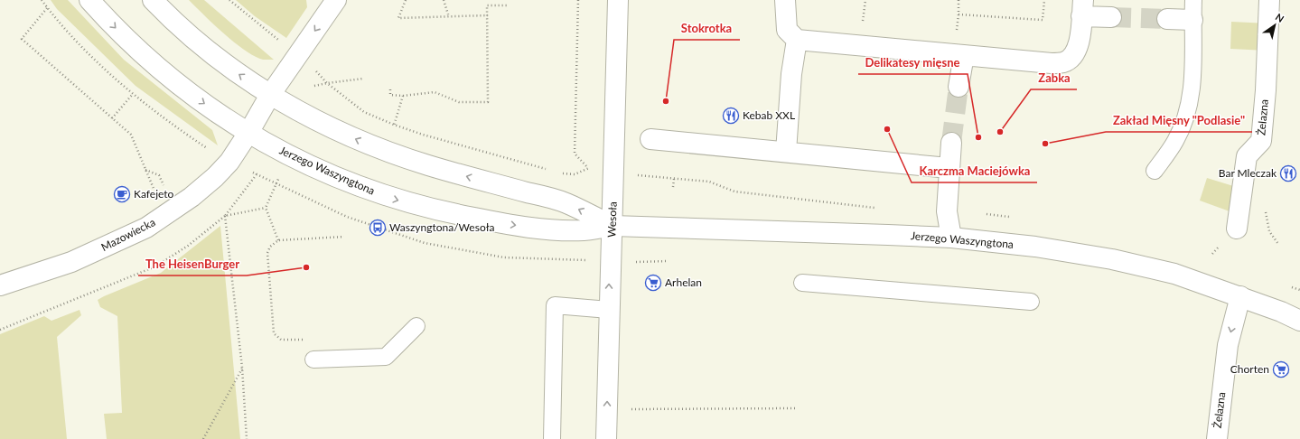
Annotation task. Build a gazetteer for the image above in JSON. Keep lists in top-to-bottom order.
{
  "streets": {
    "street": [
      "Żelazna",
      "Jerzego Waszyngtona",
      "Wesoła",
      "Mazowiecka"
    ]
  },
  "crossings": [
    ["Żelazna", "Jerzego Waszyngtona"],
    ["Jerzego Waszyngtona", "Wesoła"],
    ["Jerzego Waszyngtona", "Mazowiecka"]
  ],
  "one_way": ["Żelazna", "Wesoła"],
  "places": {
    "other": [
      "Stokrotka",
      "Karczma Maciejówka",
      "Zabka",
      "Delikatesy mięsne",
      "Zakład Mięsny \"Podlasie\"",
      "The HeisenBurger"
    ],
    "restaurant": ["Kebab XXL", "Bar Mleczak"],
    "cafe": ["Kafejeto"],
    "bus stop": ["Waszyngtona/Wesoła"],
    "supermarket": ["Arhelan", "Chorten"]
  },
  "north": "top right"
}
